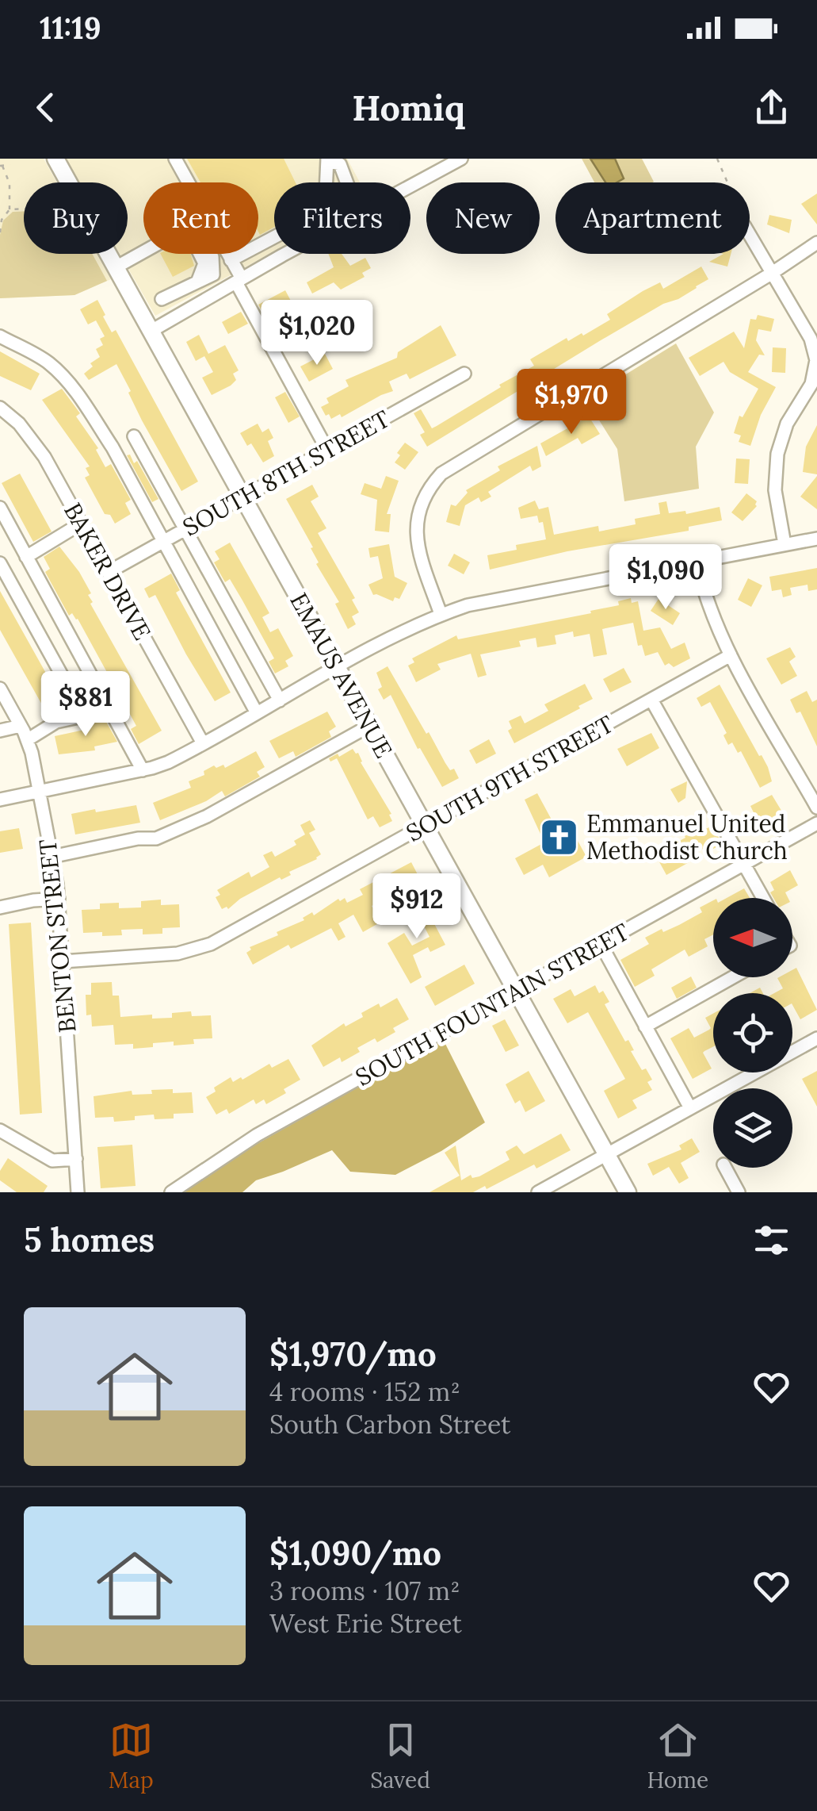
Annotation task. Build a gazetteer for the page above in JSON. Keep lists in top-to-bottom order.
{
  "streets": {
    "main road": ["EMAUS AVENUE"],
    "street": [
      "SOUTH 8TH STREET",
      "BAKER DRIVE",
      "SOUTH 9TH STREET",
      "BENTON STREET",
      "SOUTH FOUNTAIN STREET"
    ]
  },
  "crossings": [
    ["SOUTH 8TH STREET", "BAKER DRIVE"],
    ["SOUTH 8TH STREET", "EMAUS AVENUE"],
    ["EMAUS AVENUE", "SOUTH 9TH STREET"],
    ["EMAUS AVENUE", "SOUTH FOUNTAIN STREET"],
    ["SOUTH 9TH STREET", "BENTON STREET"]
  ],
  "places": {
    "church": ["Emmanuel United Methodist Church"]
  },
  "north": "left",
  "page": {
    "status": "11:19",
    "header": "Homiq",
    "chip": [
      "Buy",
      "Rent",
      "Filters",
      "New",
      "Apartment"
    ],
    "price": [
      "$1,020",
      "$1,970",
      "$1,090",
      "$881",
      "$912"
    ],
    "heading": "5 homes",
    "list": [
      {
        "name": "$1,970/mo",
        "note": "4 rooms · 152 m² · South Carbon Street"
      },
      {
        "name": "$1,090/mo",
        "note": "3 rooms · 107 m² · West Erie Street"
      }
    ],
    "tabs": ["Map", "Saved", "Home"]
  }
}
